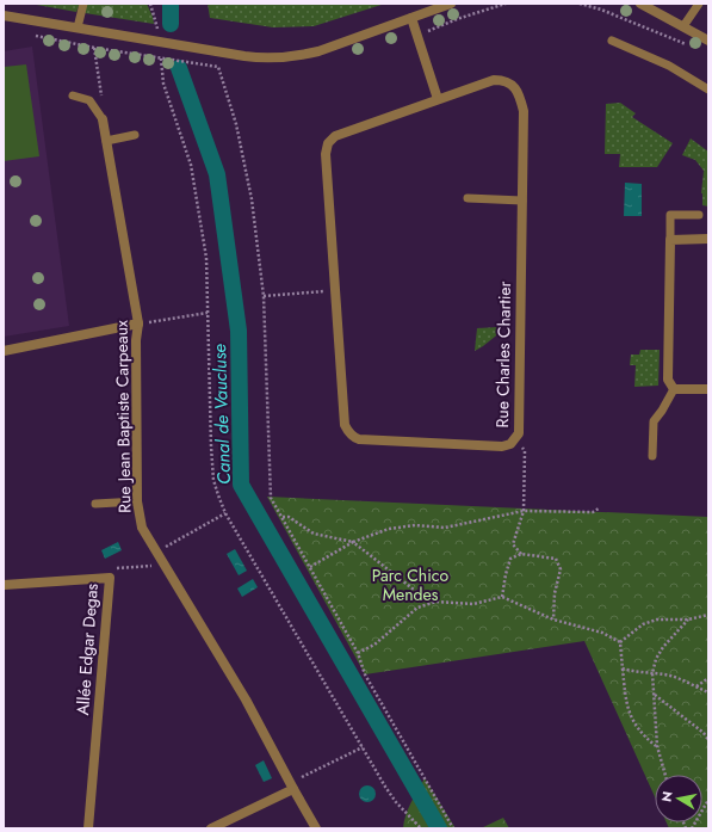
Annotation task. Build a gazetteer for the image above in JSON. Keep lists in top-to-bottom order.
{
  "streets": {
    "street": ["Rue Charles Chartier", "Rue Jean Baptiste Carpeaux", "Allée Edgar Degas"]
  },
  "water": ["Canal de Vaucluse"],
  "parks": ["Parc Chico Mendes"],
  "north": "left"
}
